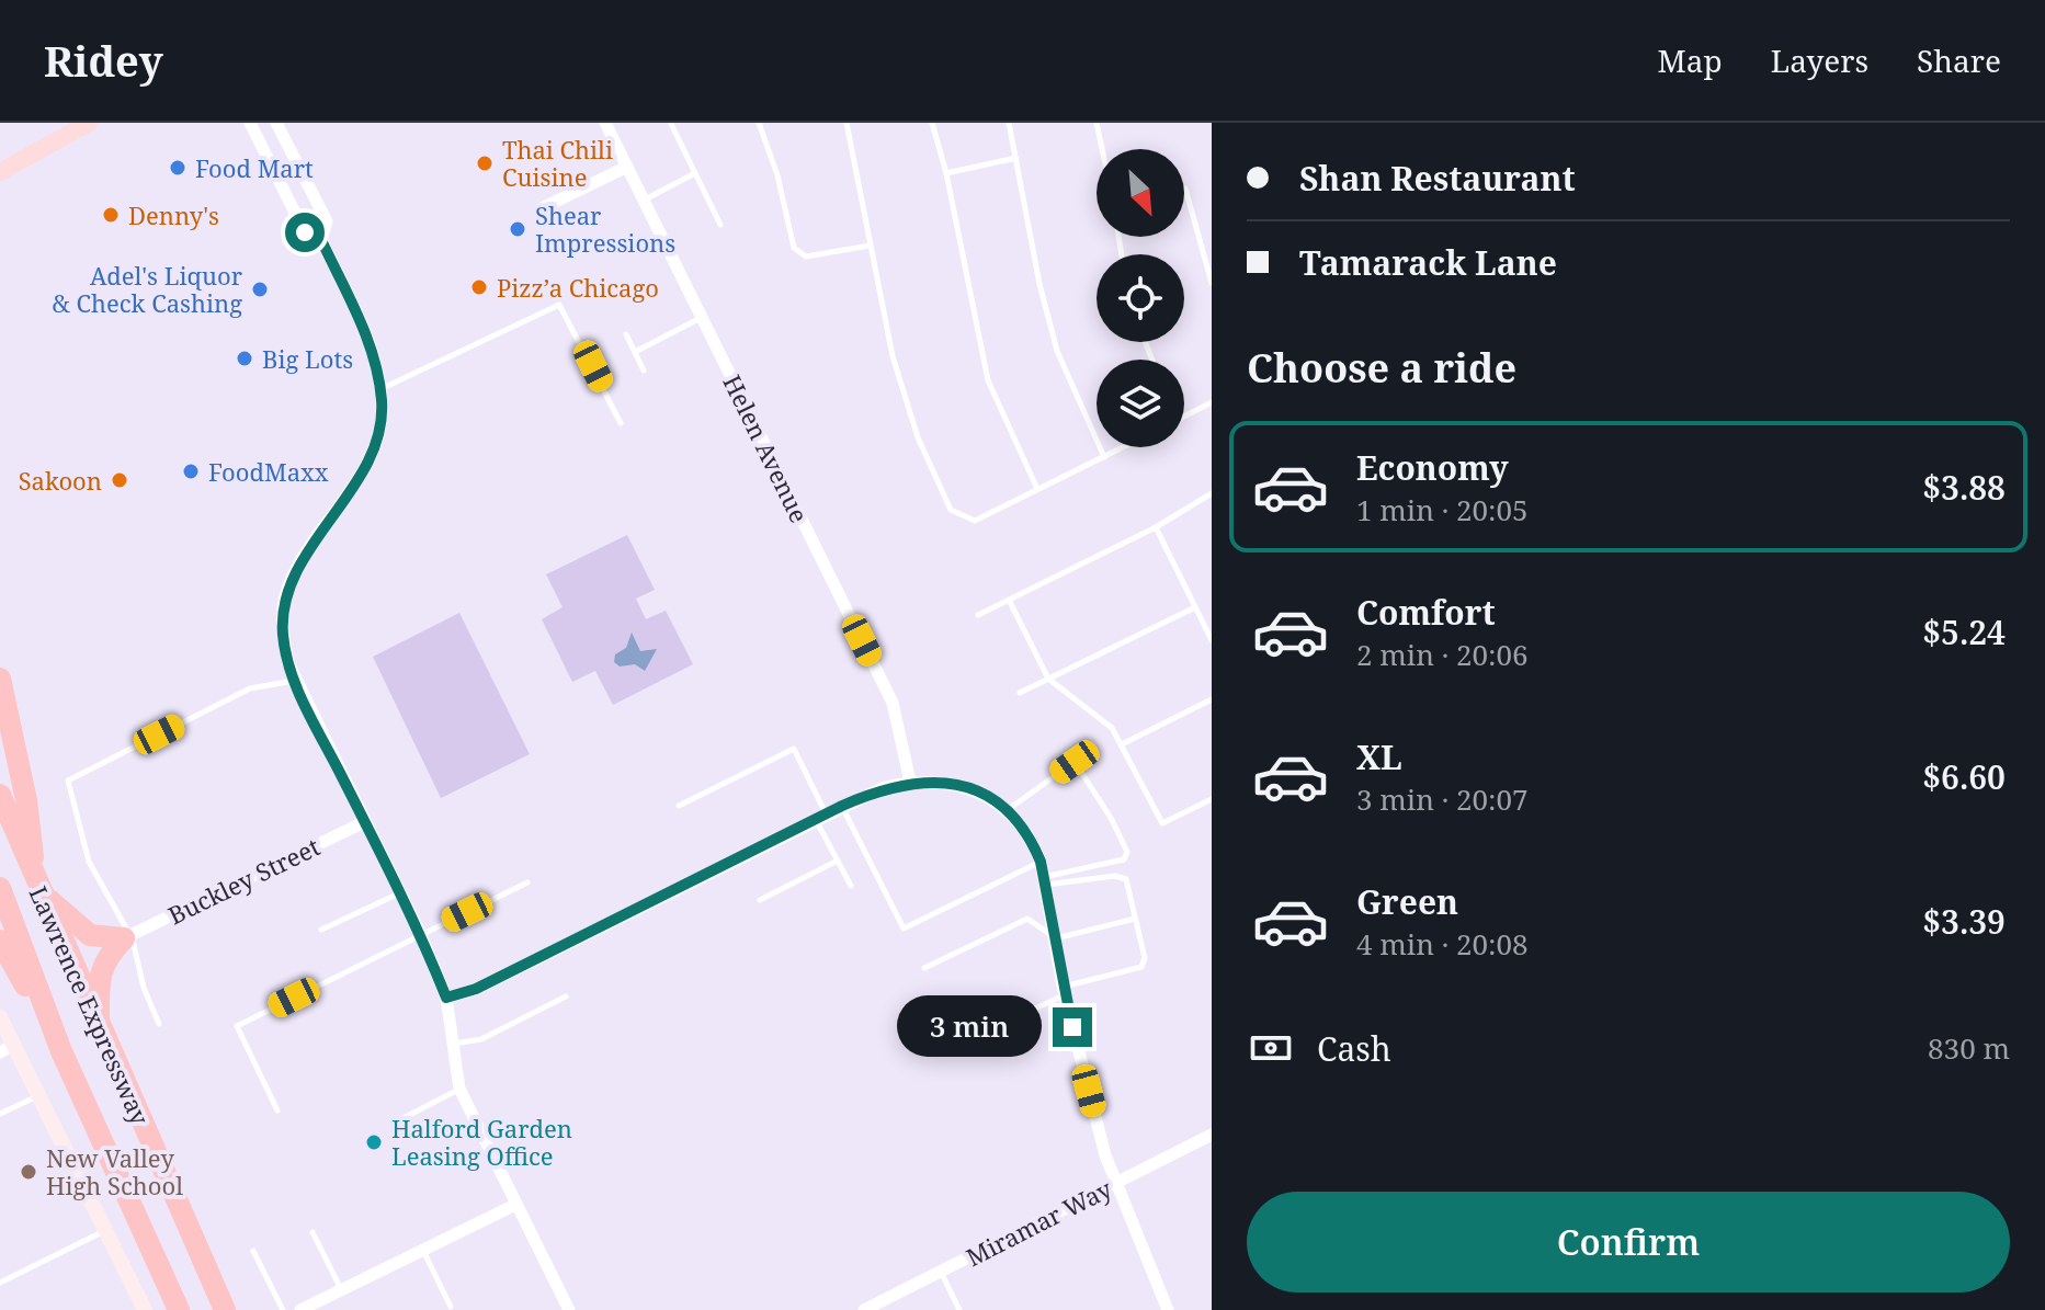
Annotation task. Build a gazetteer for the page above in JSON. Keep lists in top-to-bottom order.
{
  "streets": {
    "highway": ["Lawrence Expressway"],
    "street": ["Helen Avenue", "Buckley Street", "Miramar Way"]
  },
  "places": [
    "Thai Chili Cuisine",
    "Food Mart",
    "Denny's",
    "Shear Impressions",
    "Pizz’a Chicago",
    "Adel's Liquor & Check Cashing",
    "Big Lots",
    "FoodMaxx",
    "Sakoon",
    "Halford Garden Leasing Office",
    "New Valley High School"
  ],
  "north": "bottom right",
  "page": {
    "header": "Ridey",
    "nav": ["Map", "Layers", "Share"],
    "banner": ["Shan Restaurant", "Tamarack Lane"],
    "heading": "Choose a ride",
    "list": [
      {
        "name": "Economy",
        "note": "1 min · 20:05",
        "value": "$3.88"
      },
      {
        "name": "Comfort",
        "note": "2 min · 20:06",
        "value": "$5.24"
      },
      {
        "name": "XL",
        "note": "3 min · 20:07",
        "value": "$6.60"
      },
      {
        "name": "Green",
        "note": "4 min · 20:08",
        "value": "$3.39"
      }
    ],
    "bubble": "3 min",
    "pay": ["Cash", "830 m"],
    "buttons": "Confirm"
  }
}
